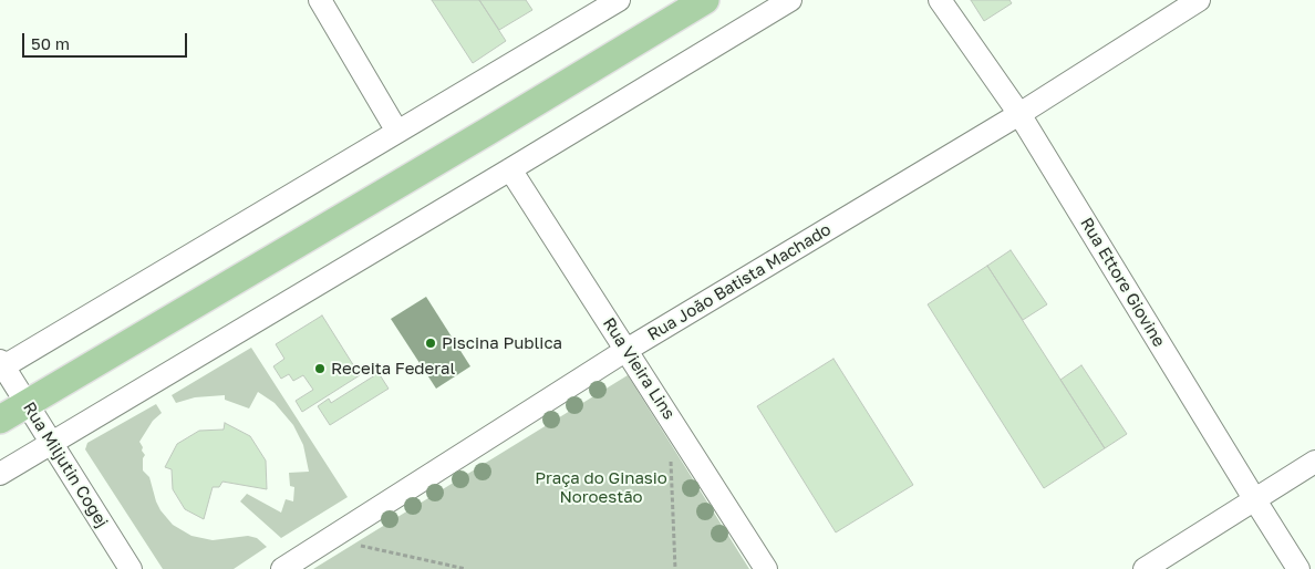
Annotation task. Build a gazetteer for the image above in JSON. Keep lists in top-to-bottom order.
{
  "streets": {
    "street": [
      "Rua João Batista Machado",
      "Rua Ettore Giovine",
      "Rua Vieira Lins",
      "Rua Miljutin Cogej"
    ]
  },
  "crossings": [
    ["Rua João Batista Machado", "Rua Ettore Giovine"],
    ["Rua João Batista Machado", "Rua Vieira Lins"]
  ],
  "parks": ["Praça do Ginasio Noroestão"],
  "places": ["Piscina Publica", "Receita Federal"],
  "scale_bar": "50 m"
}
